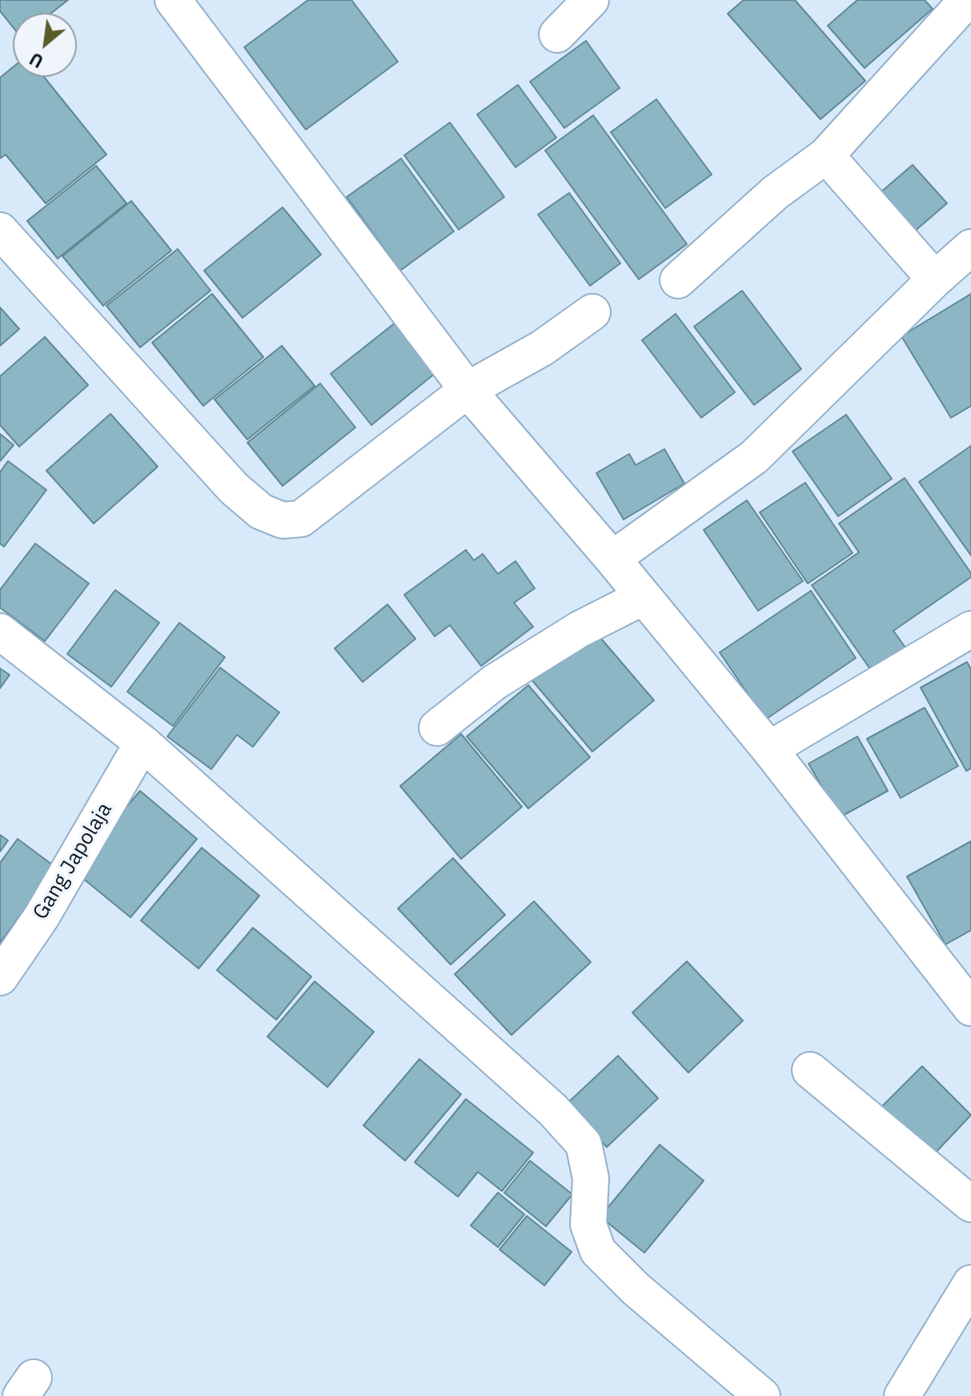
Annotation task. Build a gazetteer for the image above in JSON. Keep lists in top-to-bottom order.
{
  "streets": {
    "street": ["Gang Japolaja"]
  },
  "north": "bottom left"
}
